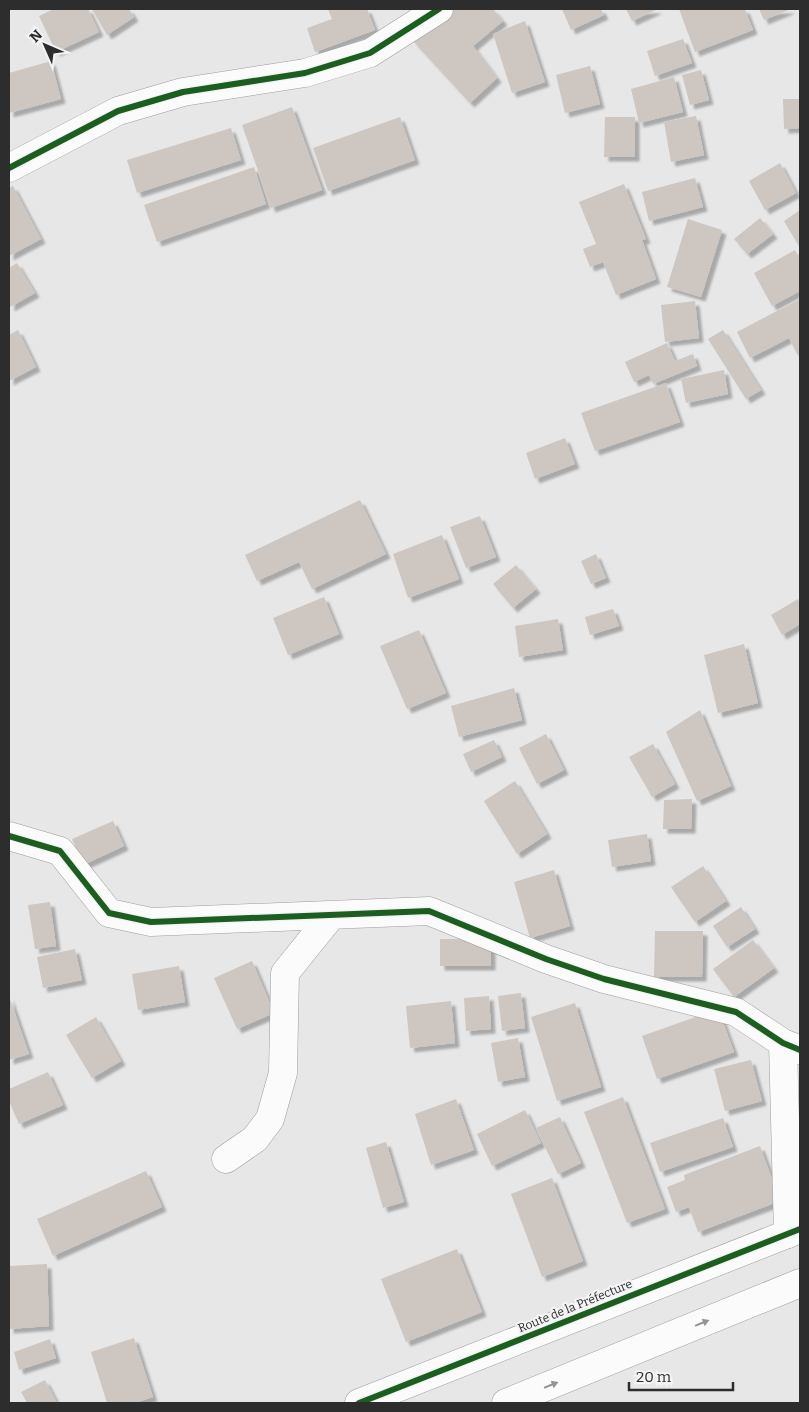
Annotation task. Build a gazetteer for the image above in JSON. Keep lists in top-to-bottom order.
{
  "streets": {
    "street": ["Route de la Préfecture"]
  },
  "scale_bar": "20 m",
  "north": "top left"
}
